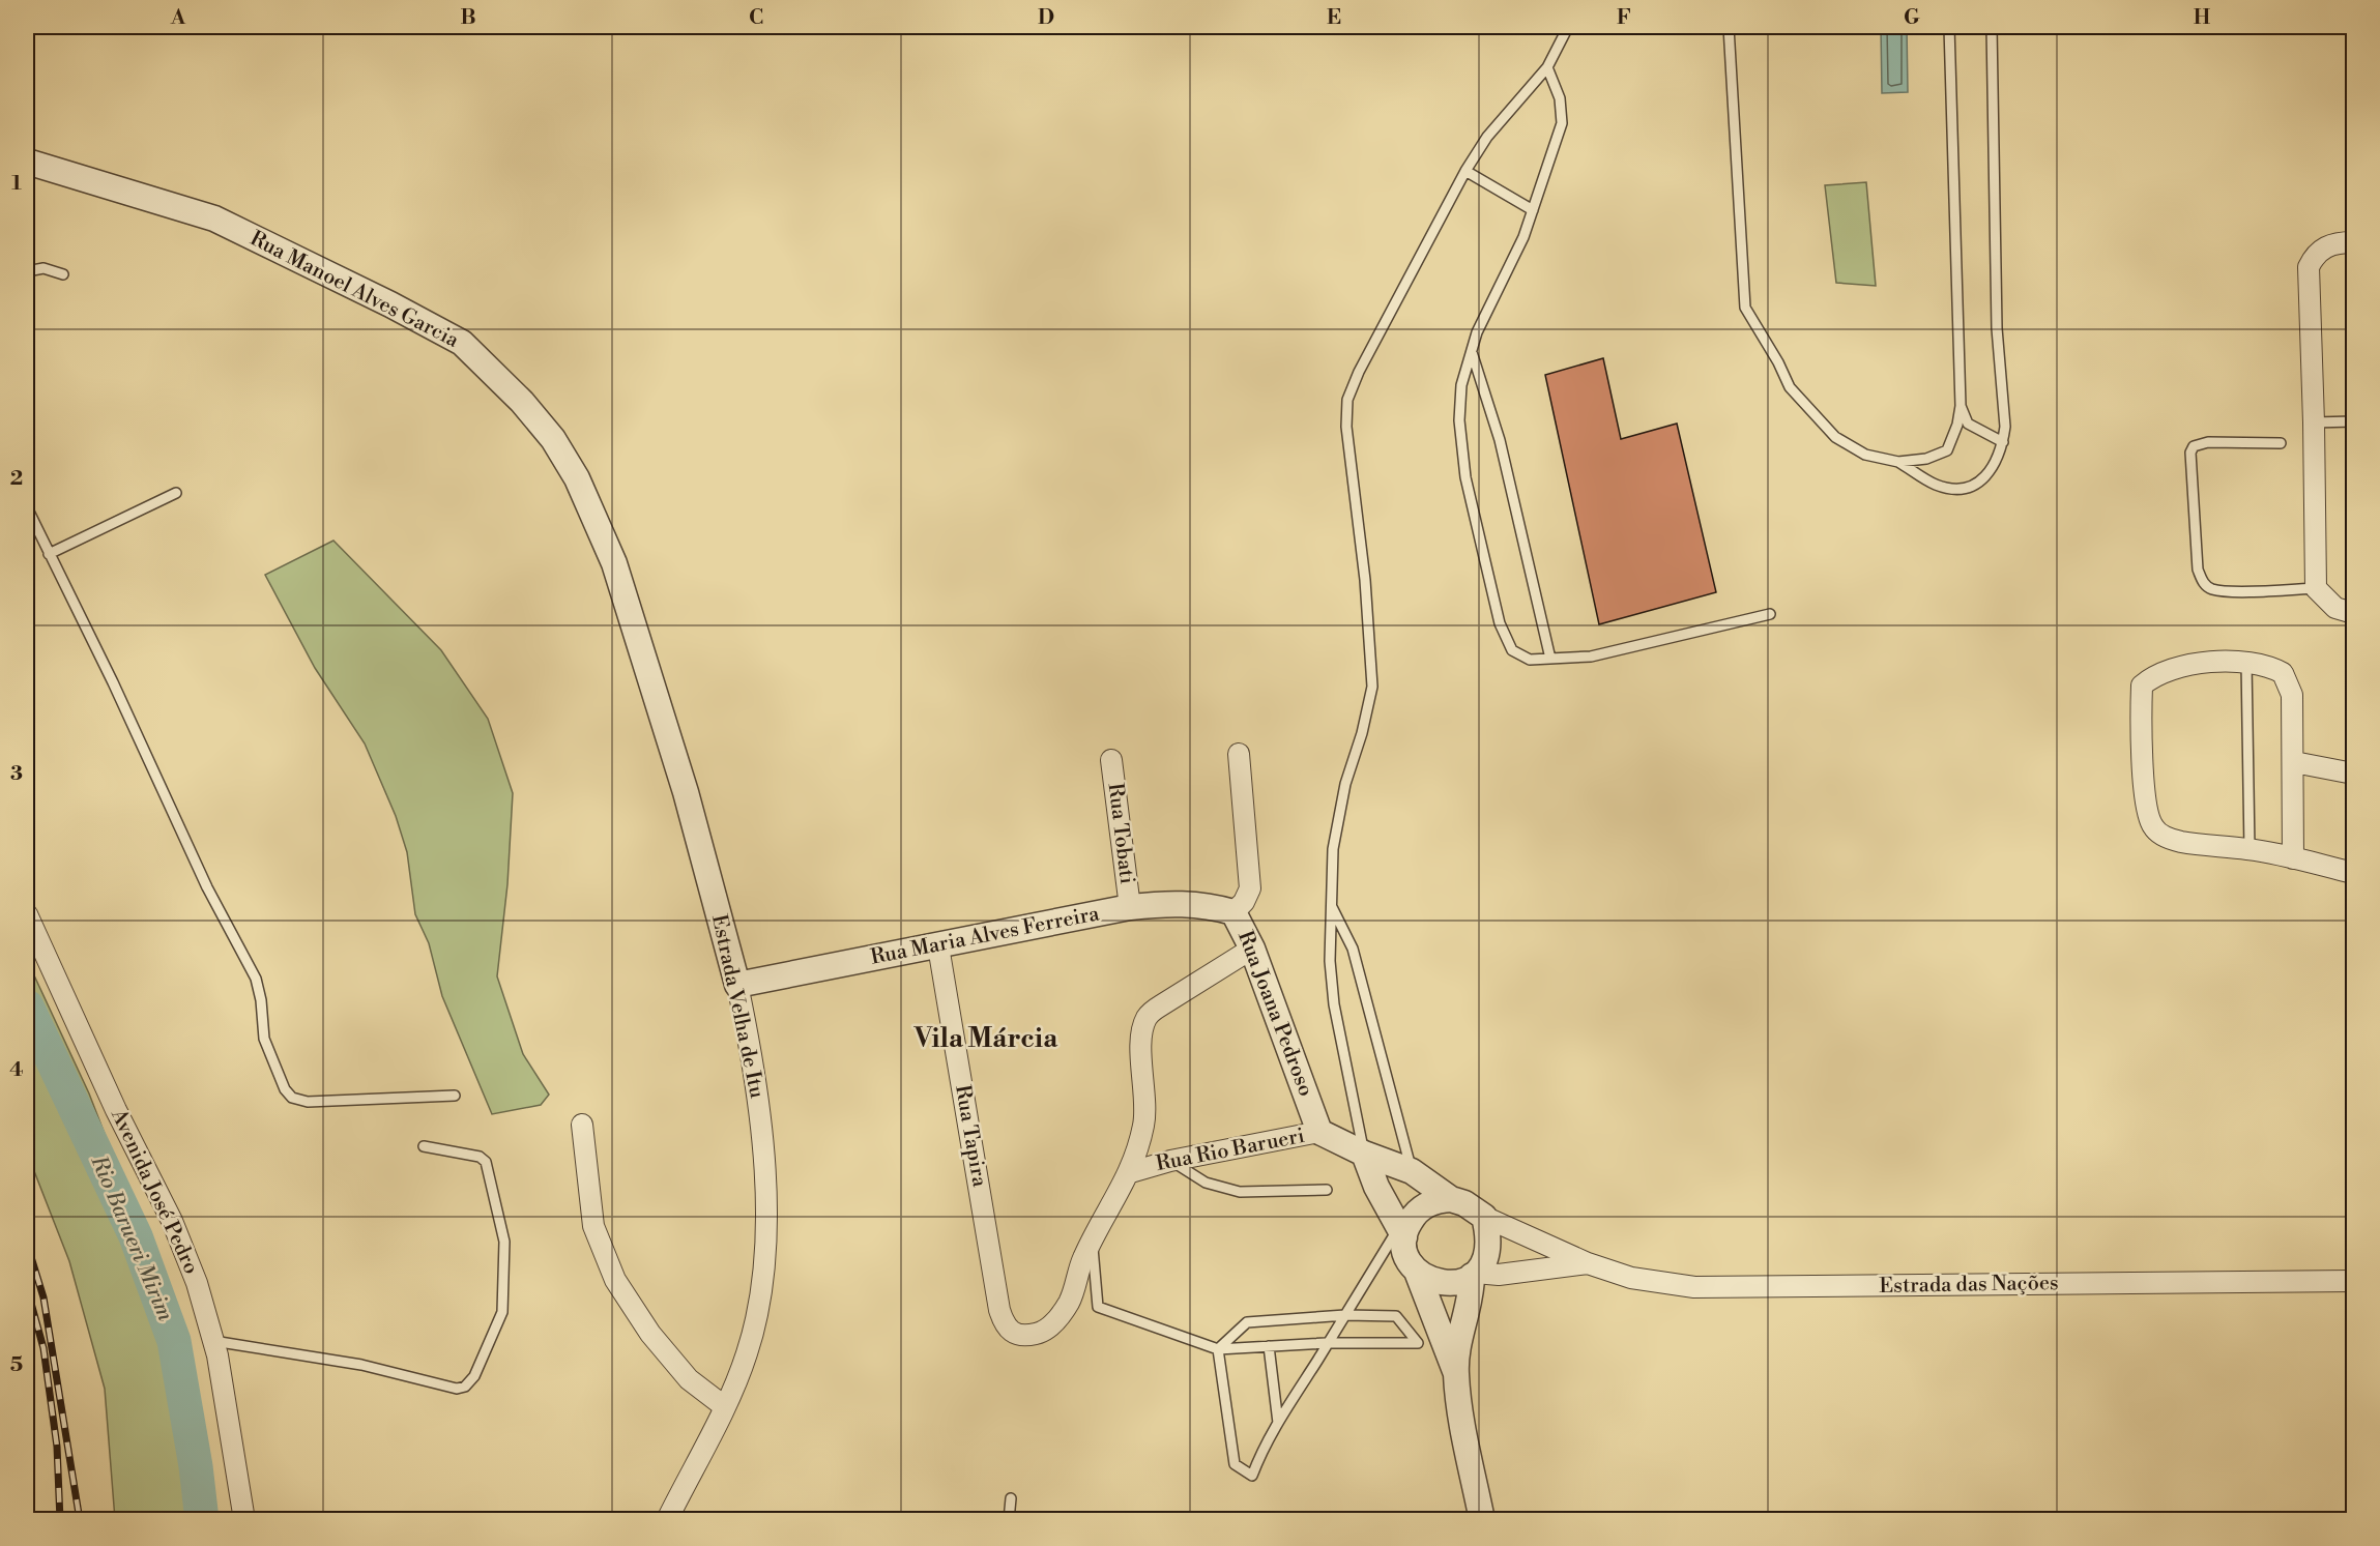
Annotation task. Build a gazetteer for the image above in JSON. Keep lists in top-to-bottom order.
{
  "streets": {
    "street": [
      "Rua Manoel Alves Garcia",
      "Rua Tobati",
      "Rua Maria Alves Ferreira",
      "Estrada Velha de Itu",
      "Rua Joana Pedroso",
      "Rua Tapira",
      "Rua Rio Barueri",
      "Avenida José Pedro",
      "Estrada das Nações"
    ]
  },
  "crossings": [
    ["Rua Manoel Alves Garcia", "Estrada Velha de Itu"],
    ["Rua Tobati", "Rua Maria Alves Ferreira"],
    ["Rua Maria Alves Ferreira", "Estrada Velha de Itu"],
    ["Rua Maria Alves Ferreira", "Rua Joana Pedroso"],
    ["Rua Maria Alves Ferreira", "Rua Tapira"],
    ["Rua Joana Pedroso", "Rua Rio Barueri"],
    ["Rua Rio Barueri", "Estrada das Nações"]
  ],
  "districts": ["Vila Márcia"],
  "water": ["Rio Barueri Mirim"],
  "grid": {
    "columns": [
      "A",
      "B",
      "C",
      "D",
      "E",
      "F",
      "G",
      "H"
    ],
    "rows": [
      "1",
      "2",
      "3",
      "4",
      "5"
    ]
  }
}
